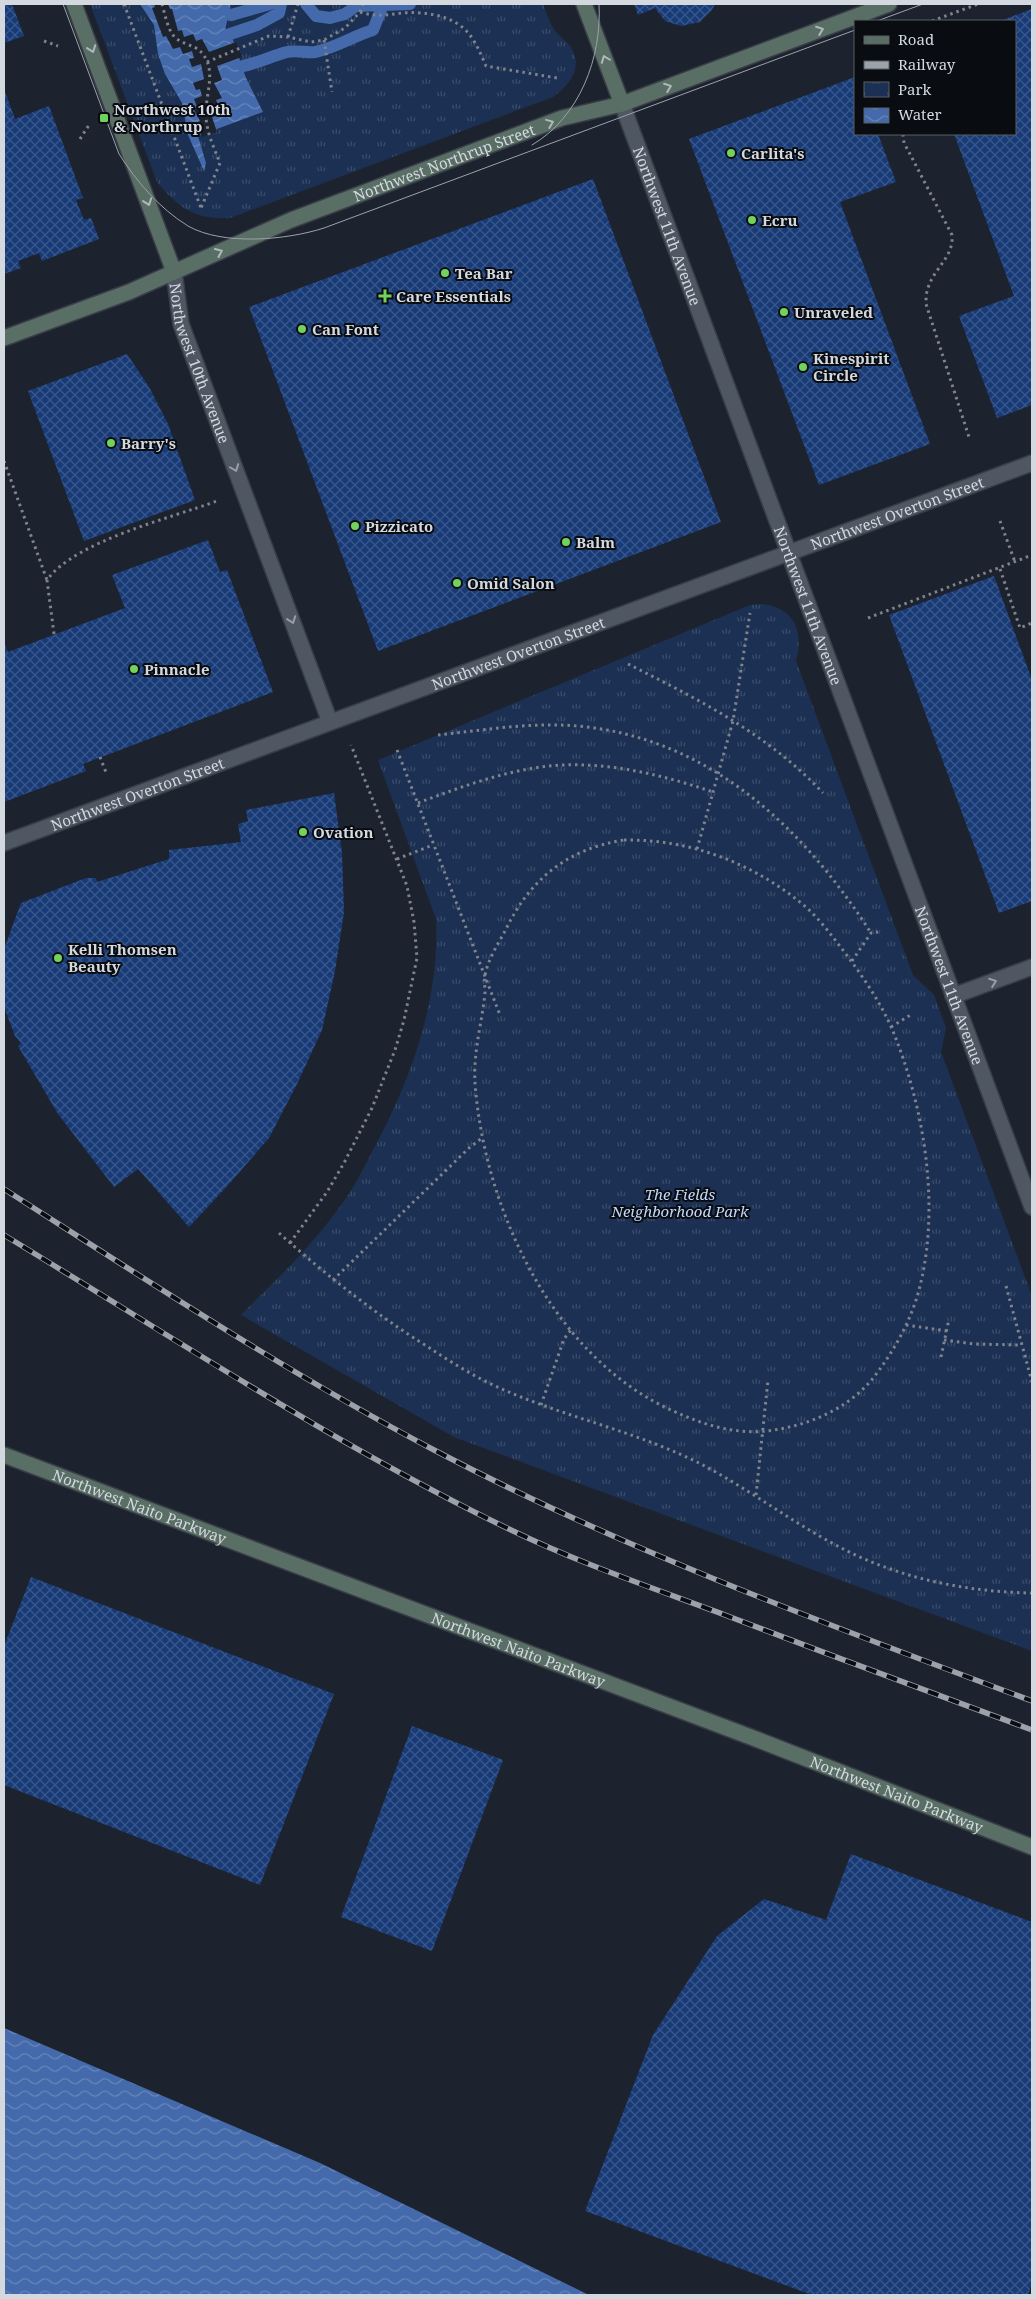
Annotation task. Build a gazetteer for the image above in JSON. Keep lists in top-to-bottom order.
{
  "streets": {
    "main road": [
      "Northwest Northrup Street",
      "Northwest 11th Avenue",
      "Northwest 10th Avenue",
      "Northwest Naito Parkway"
    ],
    "street": ["Northwest Overton Street"]
  },
  "crossings": [
    ["Northwest Northrup Street", "Northwest 11th Avenue"],
    ["Northwest Northrup Street", "Northwest 10th Avenue"],
    ["Northwest 11th Avenue", "Northwest Overton Street"],
    ["Northwest 10th Avenue", "Northwest Overton Street"]
  ],
  "one_way": ["Northwest Northrup Street", "Northwest 10th Avenue"],
  "parks": ["The Fields Neighborhood Park"],
  "places": {
    "transit": ["Northwest 10th & Northrup"],
    "other": [
      "Carlita's",
      "Ecru",
      "Tea Bar",
      "Unraveled",
      "Can Font",
      "Kinespirit Circle",
      "Barry's",
      "Pizzicato",
      "Balm",
      "Omid Salon",
      "Pinnacle",
      "Ovation",
      "Kelli Thomsen Beauty"
    ],
    "health": ["Care Essentials"]
  },
  "legend": [
    "Road",
    "Railway",
    "Park",
    "Water"
  ]
}
